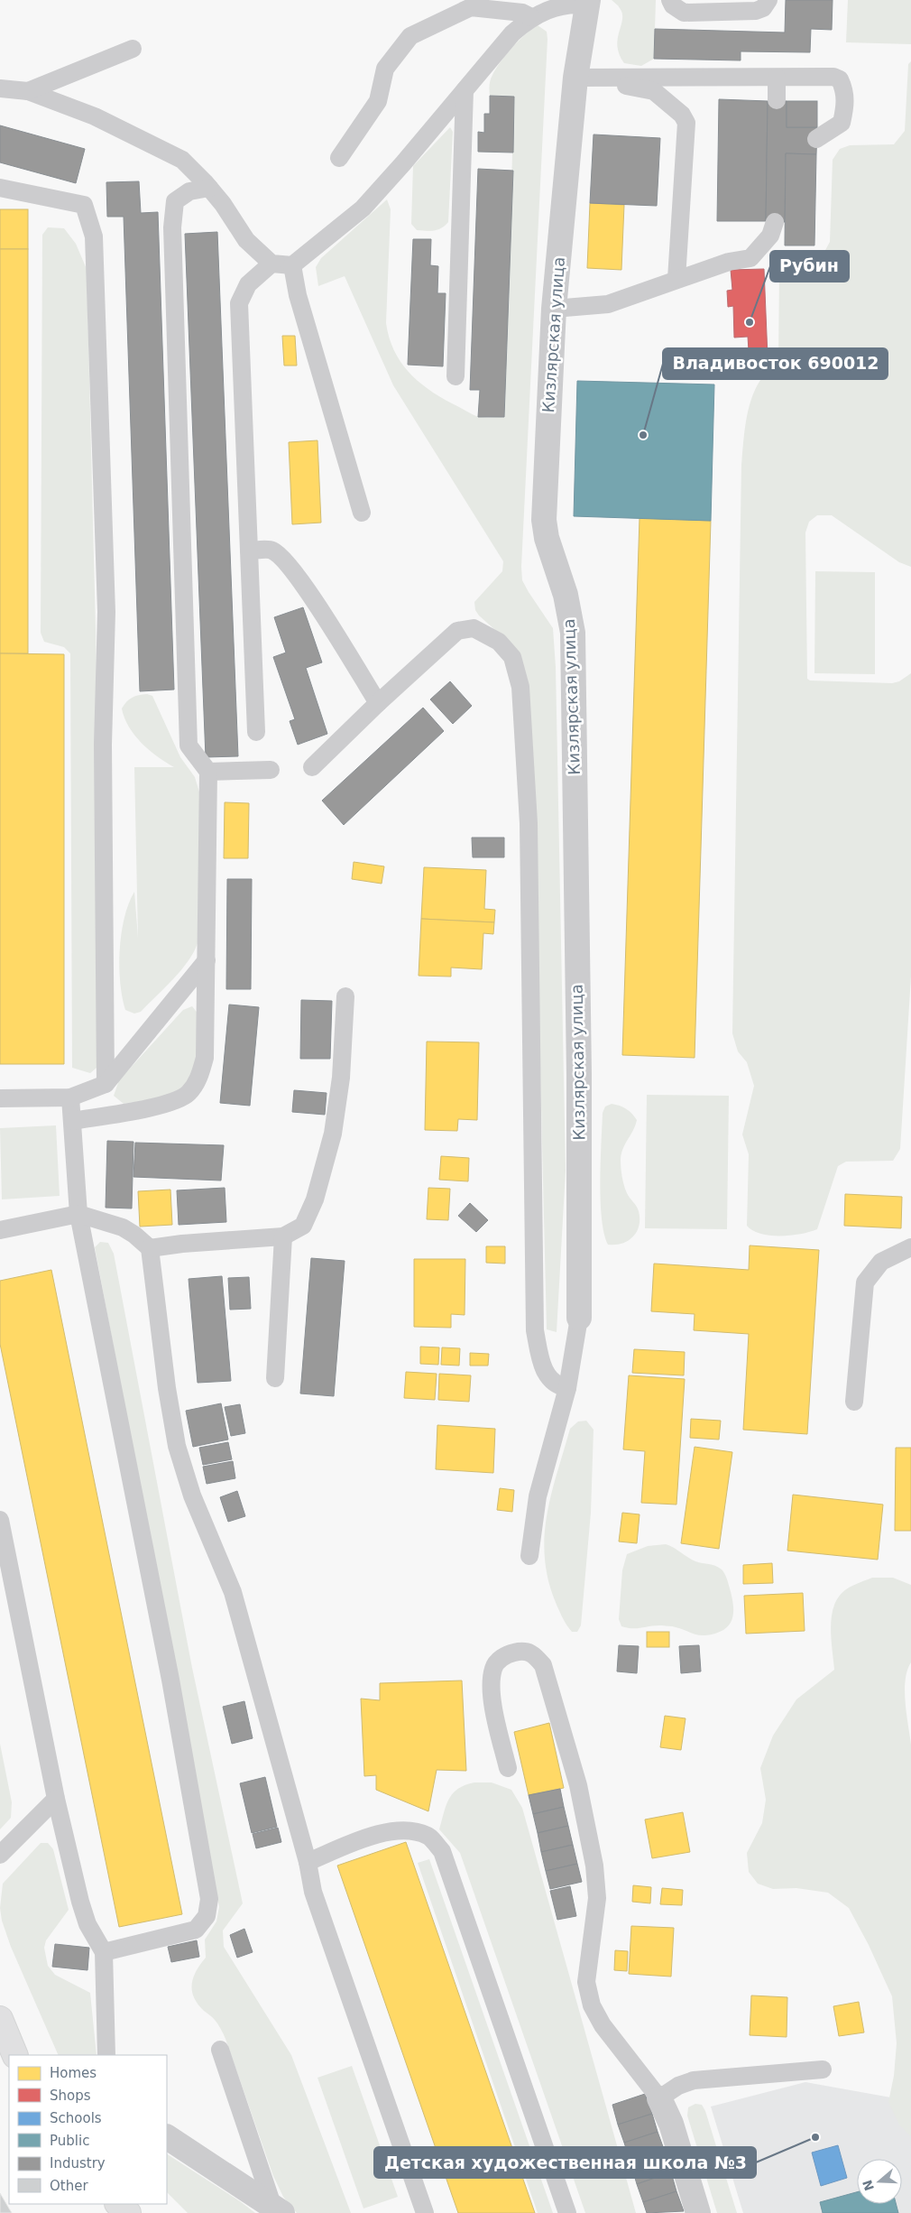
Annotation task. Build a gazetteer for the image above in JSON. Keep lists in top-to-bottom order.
{
  "streets": {
    "street": ["Кизлярская улица"]
  },
  "places": ["Рубин", "Владивосток 690012", "Детская художественная школа №3"],
  "legend": [
    "Homes",
    "Shops",
    "Schools",
    "Public",
    "Industry",
    "Other"
  ],
  "north": "left"
}
